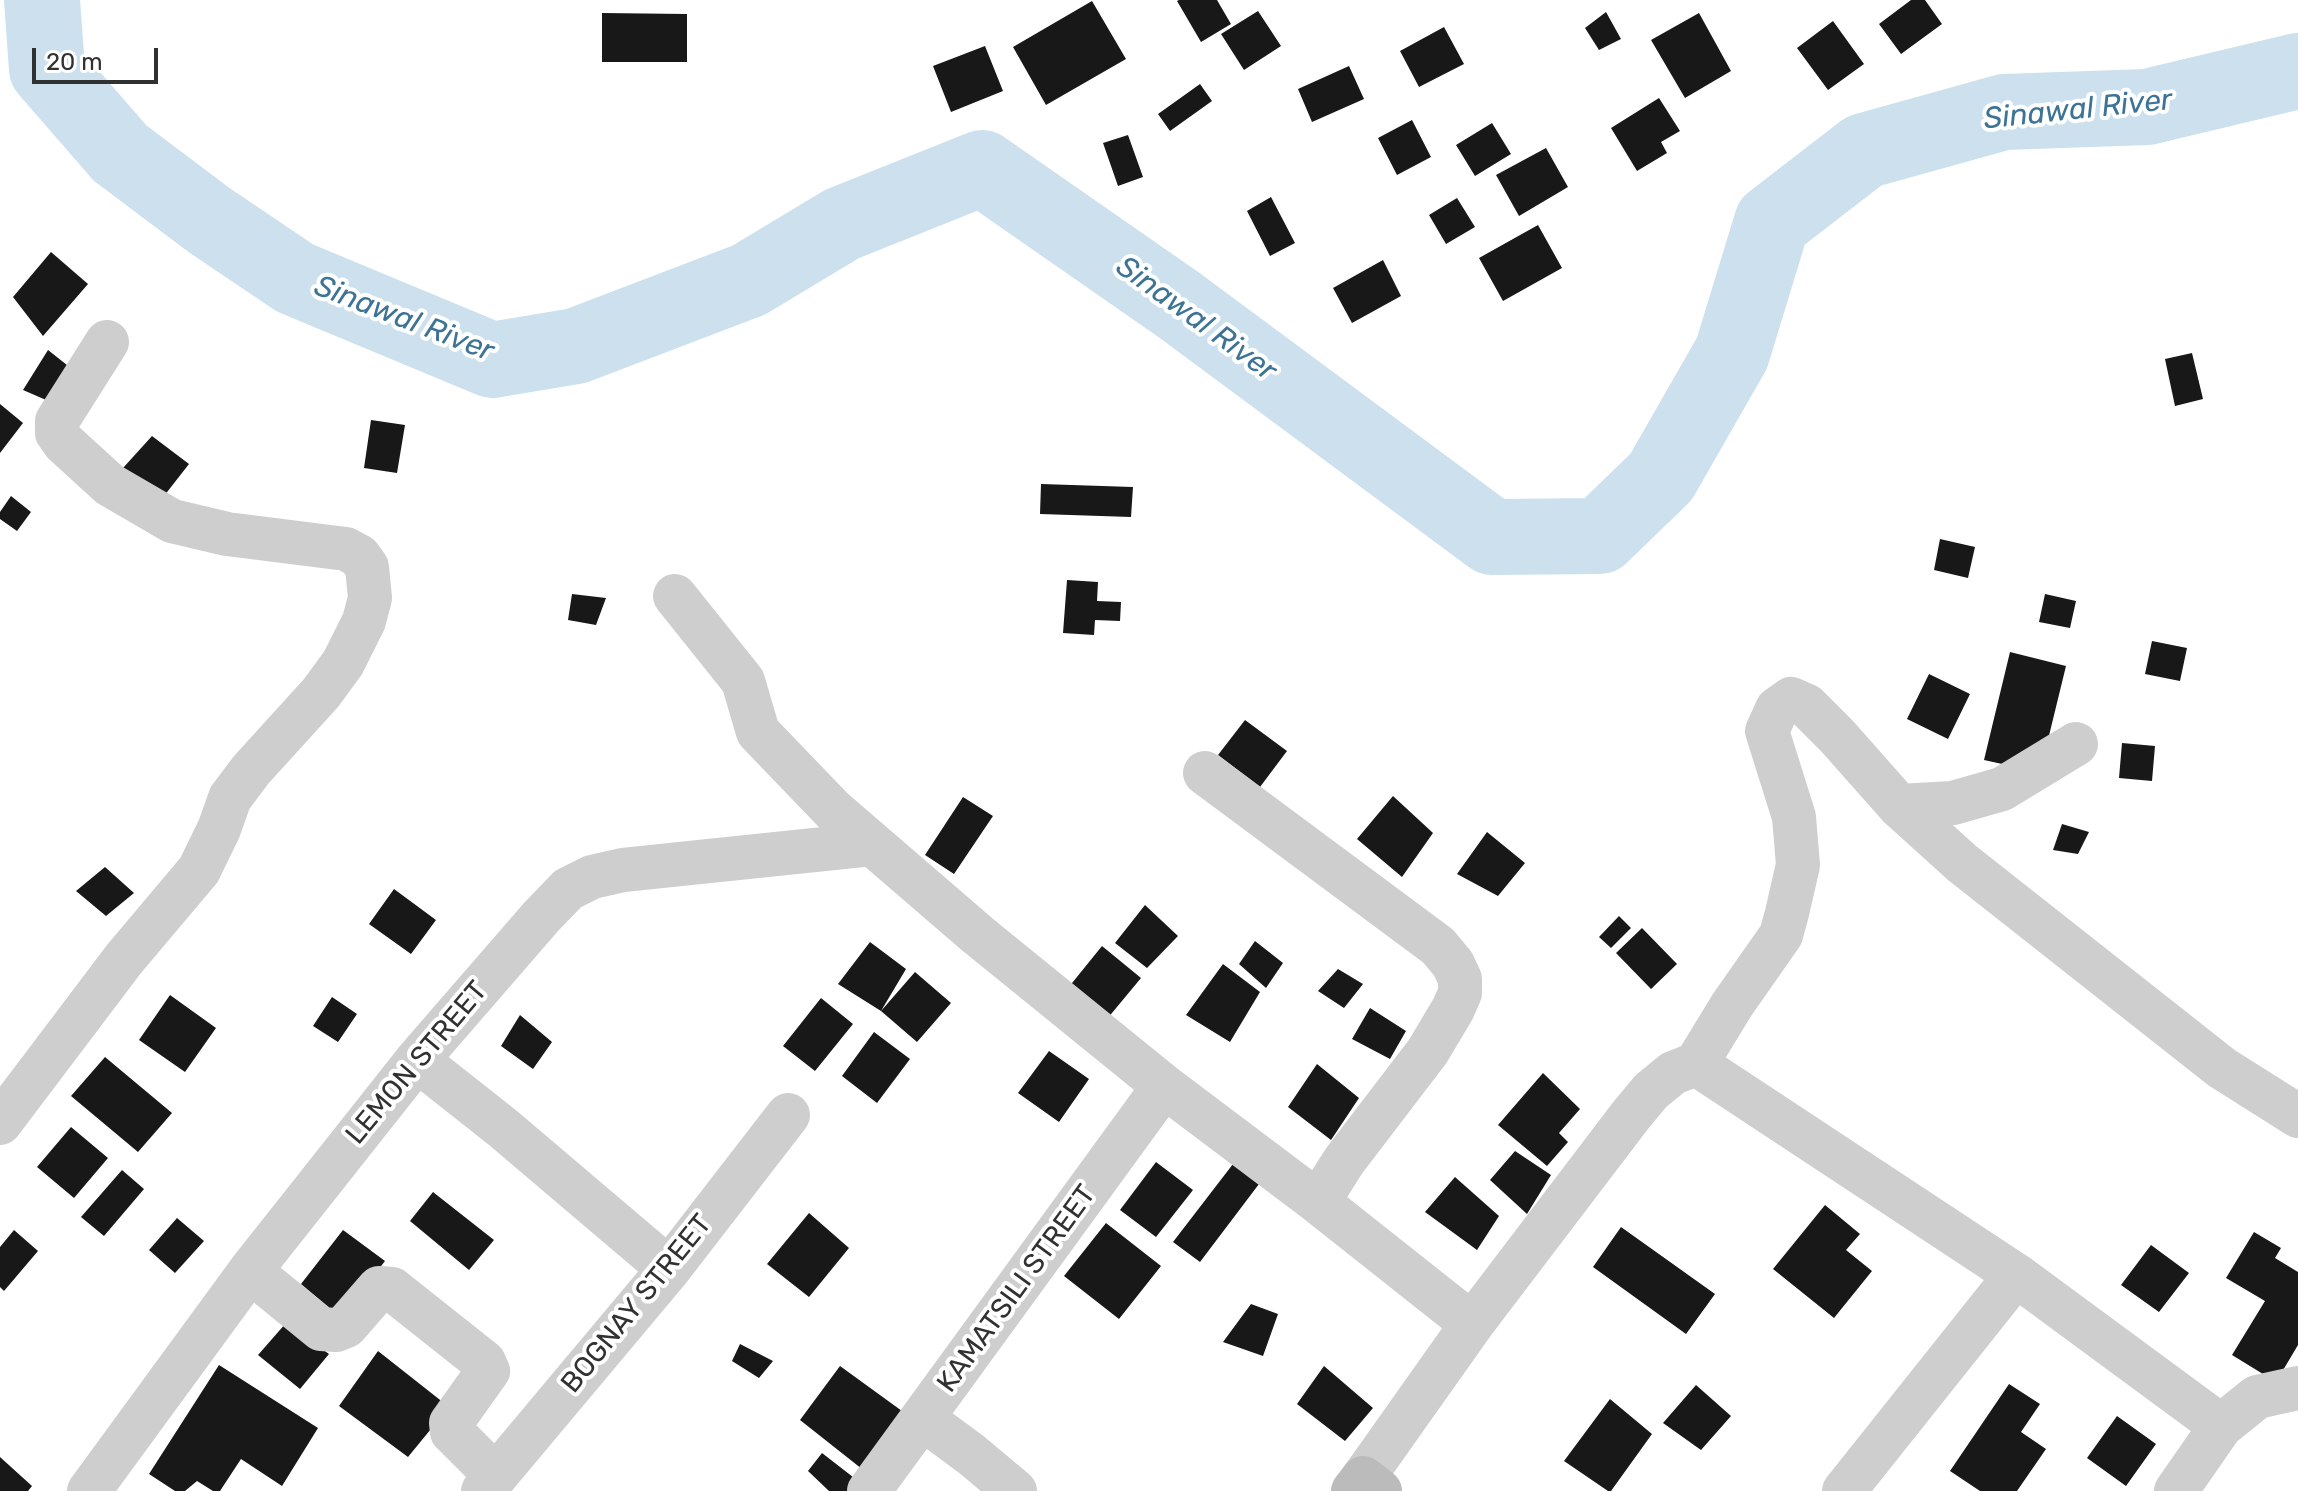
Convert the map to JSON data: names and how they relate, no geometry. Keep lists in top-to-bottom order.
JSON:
{
  "streets": {
    "street": ["LEMON STREET", "KAMATSILI STREET", "BOGNAY STREET"]
  },
  "water": ["Sinawal River"],
  "scale_bar": "20 m"
}
